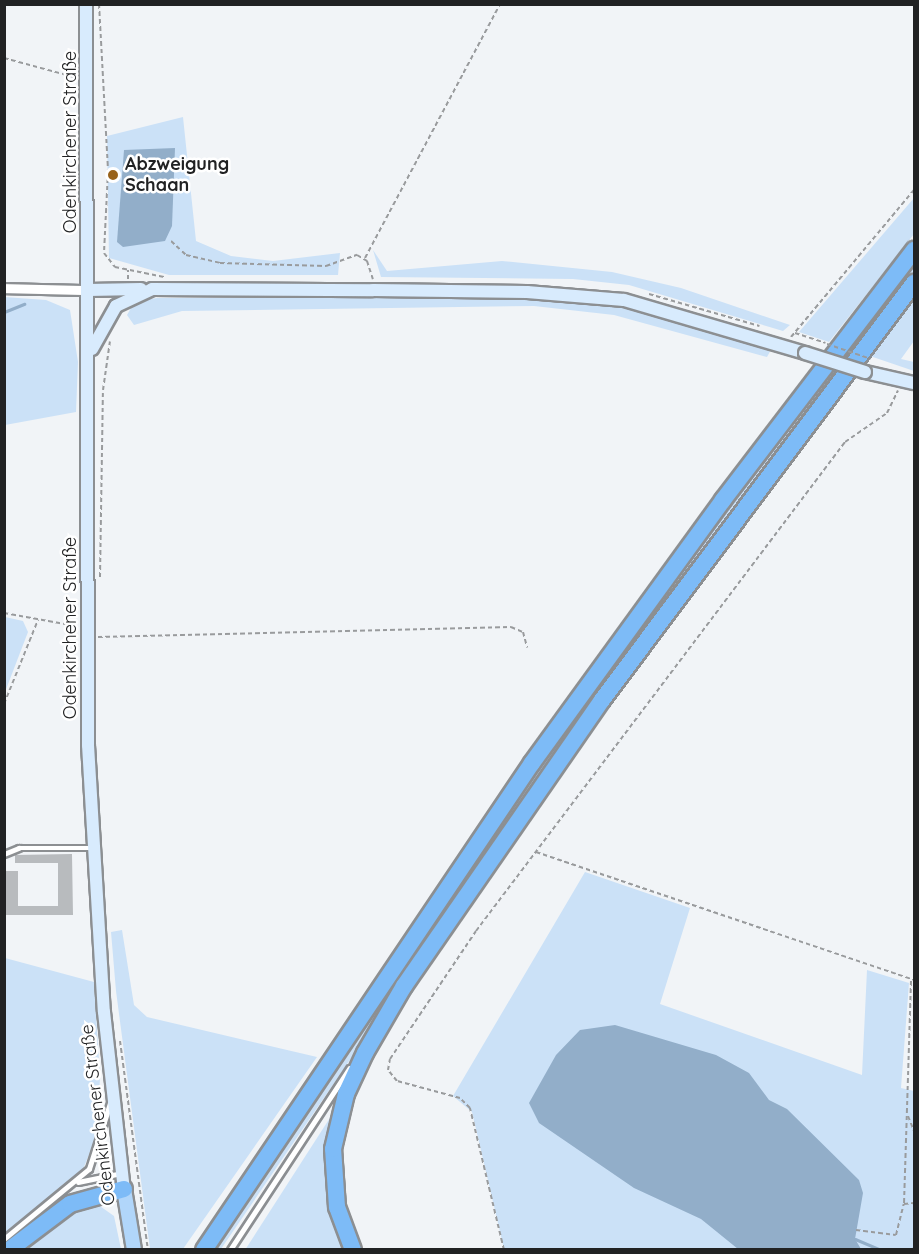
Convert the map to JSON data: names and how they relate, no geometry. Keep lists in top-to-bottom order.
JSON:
{
  "streets": {
    "main road": ["Odenkirchener Straße"]
  },
  "places": ["Abzweigung Schaan"]
}
